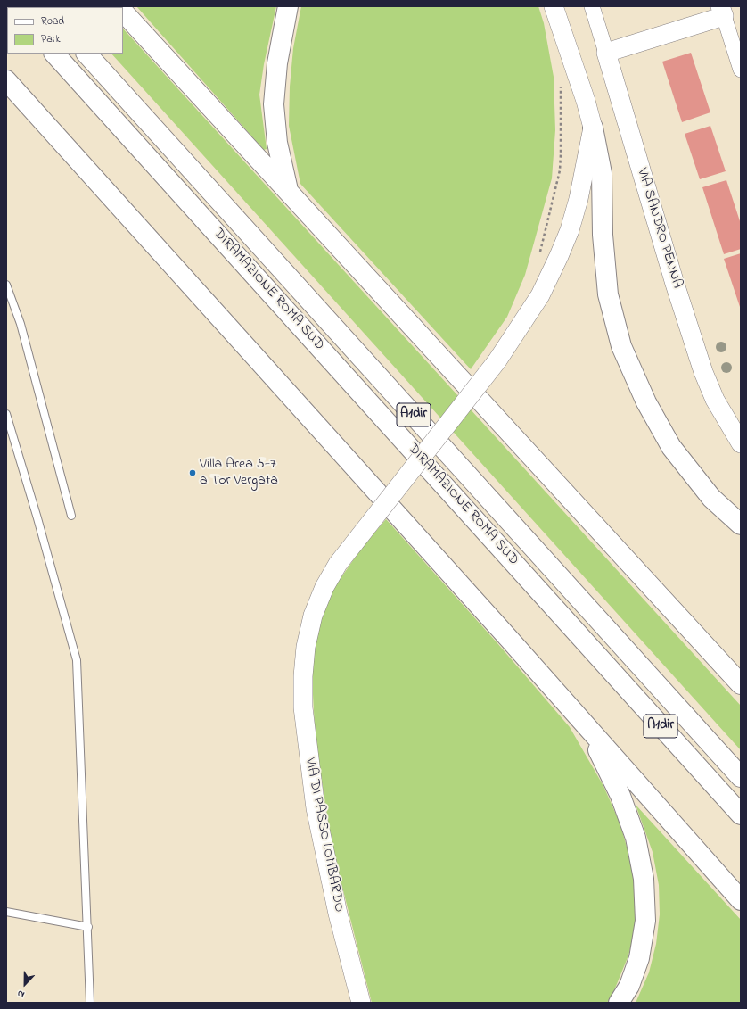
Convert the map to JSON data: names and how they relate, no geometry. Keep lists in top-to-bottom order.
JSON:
{
  "streets": {
    "highway": ["DIRAMAZIONE ROMA SUD", "A1dir"],
    "street": ["VIA SANDRO PENNA", "VIA DI PASSO LOMBARDO"]
  },
  "places": ["Villa Area 5-7 a Tor Vergata"],
  "legend": ["Road", "Park"],
  "north": "bottom"
}
